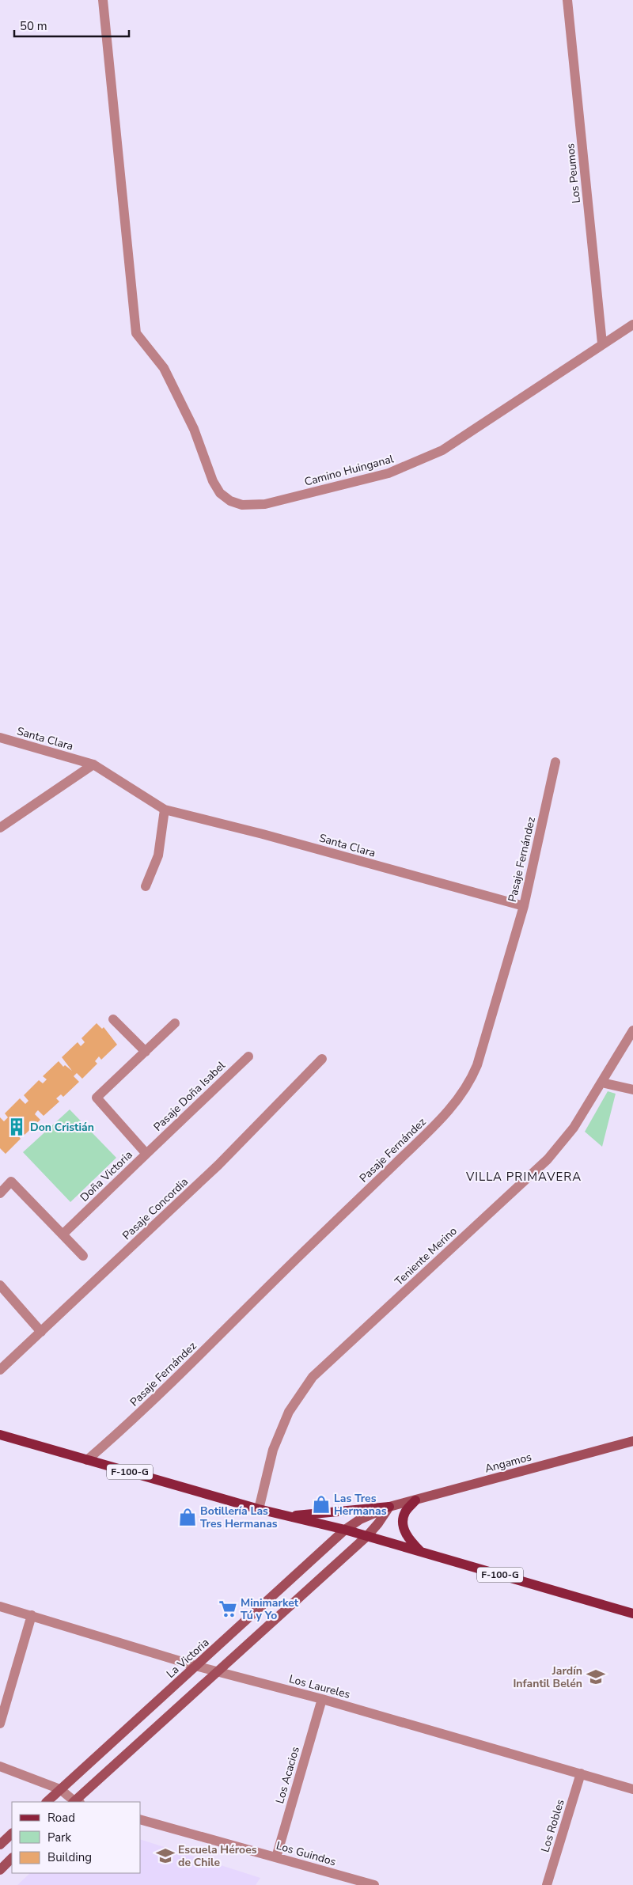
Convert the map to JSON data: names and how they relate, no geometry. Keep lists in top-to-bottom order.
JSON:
{
  "streets": {
    "main road": ["F-100-G"],
    "street": [
      "Los Peumos",
      "Camino Huinganal",
      "Santa Clara",
      "Pasaje Fernández",
      "Pasaje Doña Isabel",
      "Doña Victoria",
      "Pasaje Concordia",
      "Teniente Merino",
      "Angamos",
      "La Victoria",
      "Los Laureles",
      "Los Acacios",
      "Los Robles",
      "Los Guindos"
    ]
  },
  "crossings": [
    ["Los Peumos", "Camino Huinganal"],
    ["Santa Clara", "Pasaje Fernández"],
    ["Pasaje Fernández", "F-100-G"],
    ["Pasaje Doña Isabel", "Doña Victoria"],
    ["Teniente Merino", "F-100-G"],
    ["Angamos", "F-100-G"],
    ["Angamos", "La Victoria"],
    ["F-100-G", "La Victoria"],
    ["La Victoria", "Los Laureles"],
    ["Los Laureles", "Los Acacios"],
    ["Los Laureles", "Los Robles"],
    ["Los Acacios", "Los Guindos"]
  ],
  "districts": ["VILLA PRIMAVERA"],
  "places": {
    "building": ["Don Cristián"],
    "shop": ["Las Tres Hermanas", "Botillería Las Tres Hermanas"],
    "supermarket": ["Minimarket Tú y Yo"],
    "school or university": ["Jardín Infantil Belén", "Escuela Héroes de Chile"]
  },
  "legend": ["Road", "Park", "Building"],
  "scale_bar": "50 m"
}
